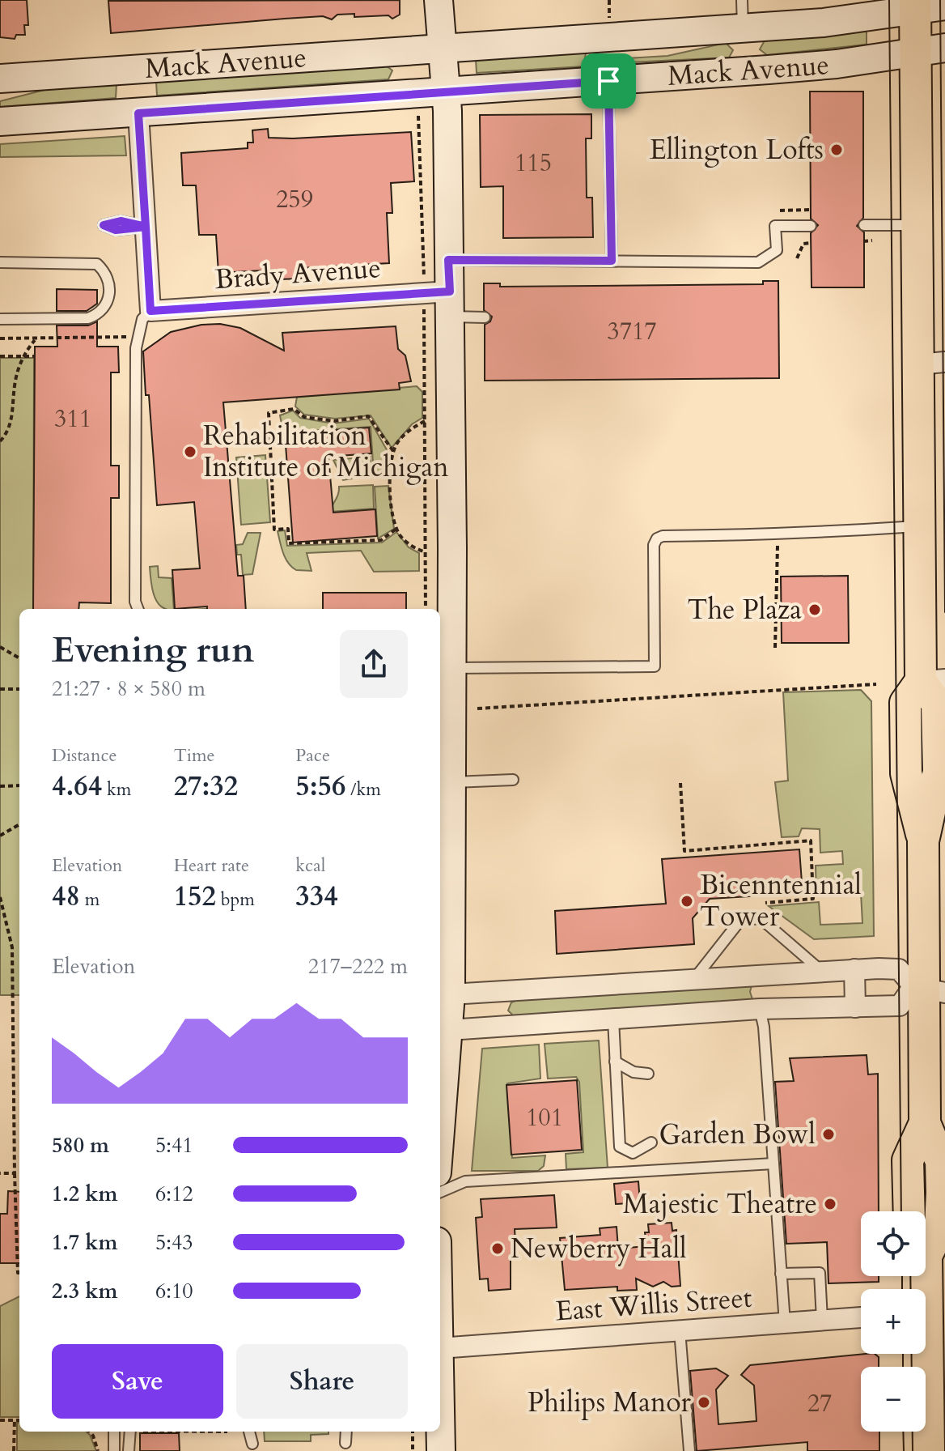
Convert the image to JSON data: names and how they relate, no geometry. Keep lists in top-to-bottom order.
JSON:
{
  "streets": {
    "main road": ["Mack Avenue"],
    "street": ["Brady Avenue", "East Willis Street"]
  },
  "places": [
    "Ellington Lofts",
    "Rehabilitation Institute of Michigan",
    "The Plaza",
    "Bicenntennial Tower",
    "Garden Bowl",
    "Majestic Theatre",
    "Newberry Hall",
    "Philips Manor"
  ],
  "house_numbers": [
    "115",
    "259",
    "3717",
    "311",
    "101",
    "27"
  ],
  "page": {
    "heading": ["Evening run", "21:27 · 8 × 580 m"],
    "stats": [
      ["Distance", "4.64 km"],
      ["Time", "27:32"],
      ["Pace", "5:56 /km"],
      ["Elevation", "48 m"],
      ["Heart rate", "152 bpm"],
      ["kcal", "334"]
    ],
    "chart": ["Elevation", "217–222 m"],
    "list": [
      {
        "name": "580 m",
        "note": "5:41"
      },
      {
        "name": "1.2 km",
        "note": "6:12"
      },
      {
        "name": "1.7 km",
        "note": "5:43"
      },
      {
        "name": "2.3 km",
        "note": "6:10"
      }
    ],
    "map_buttons": ["+", "−"],
    "buttons": ["Save", "Share"]
  }
}
